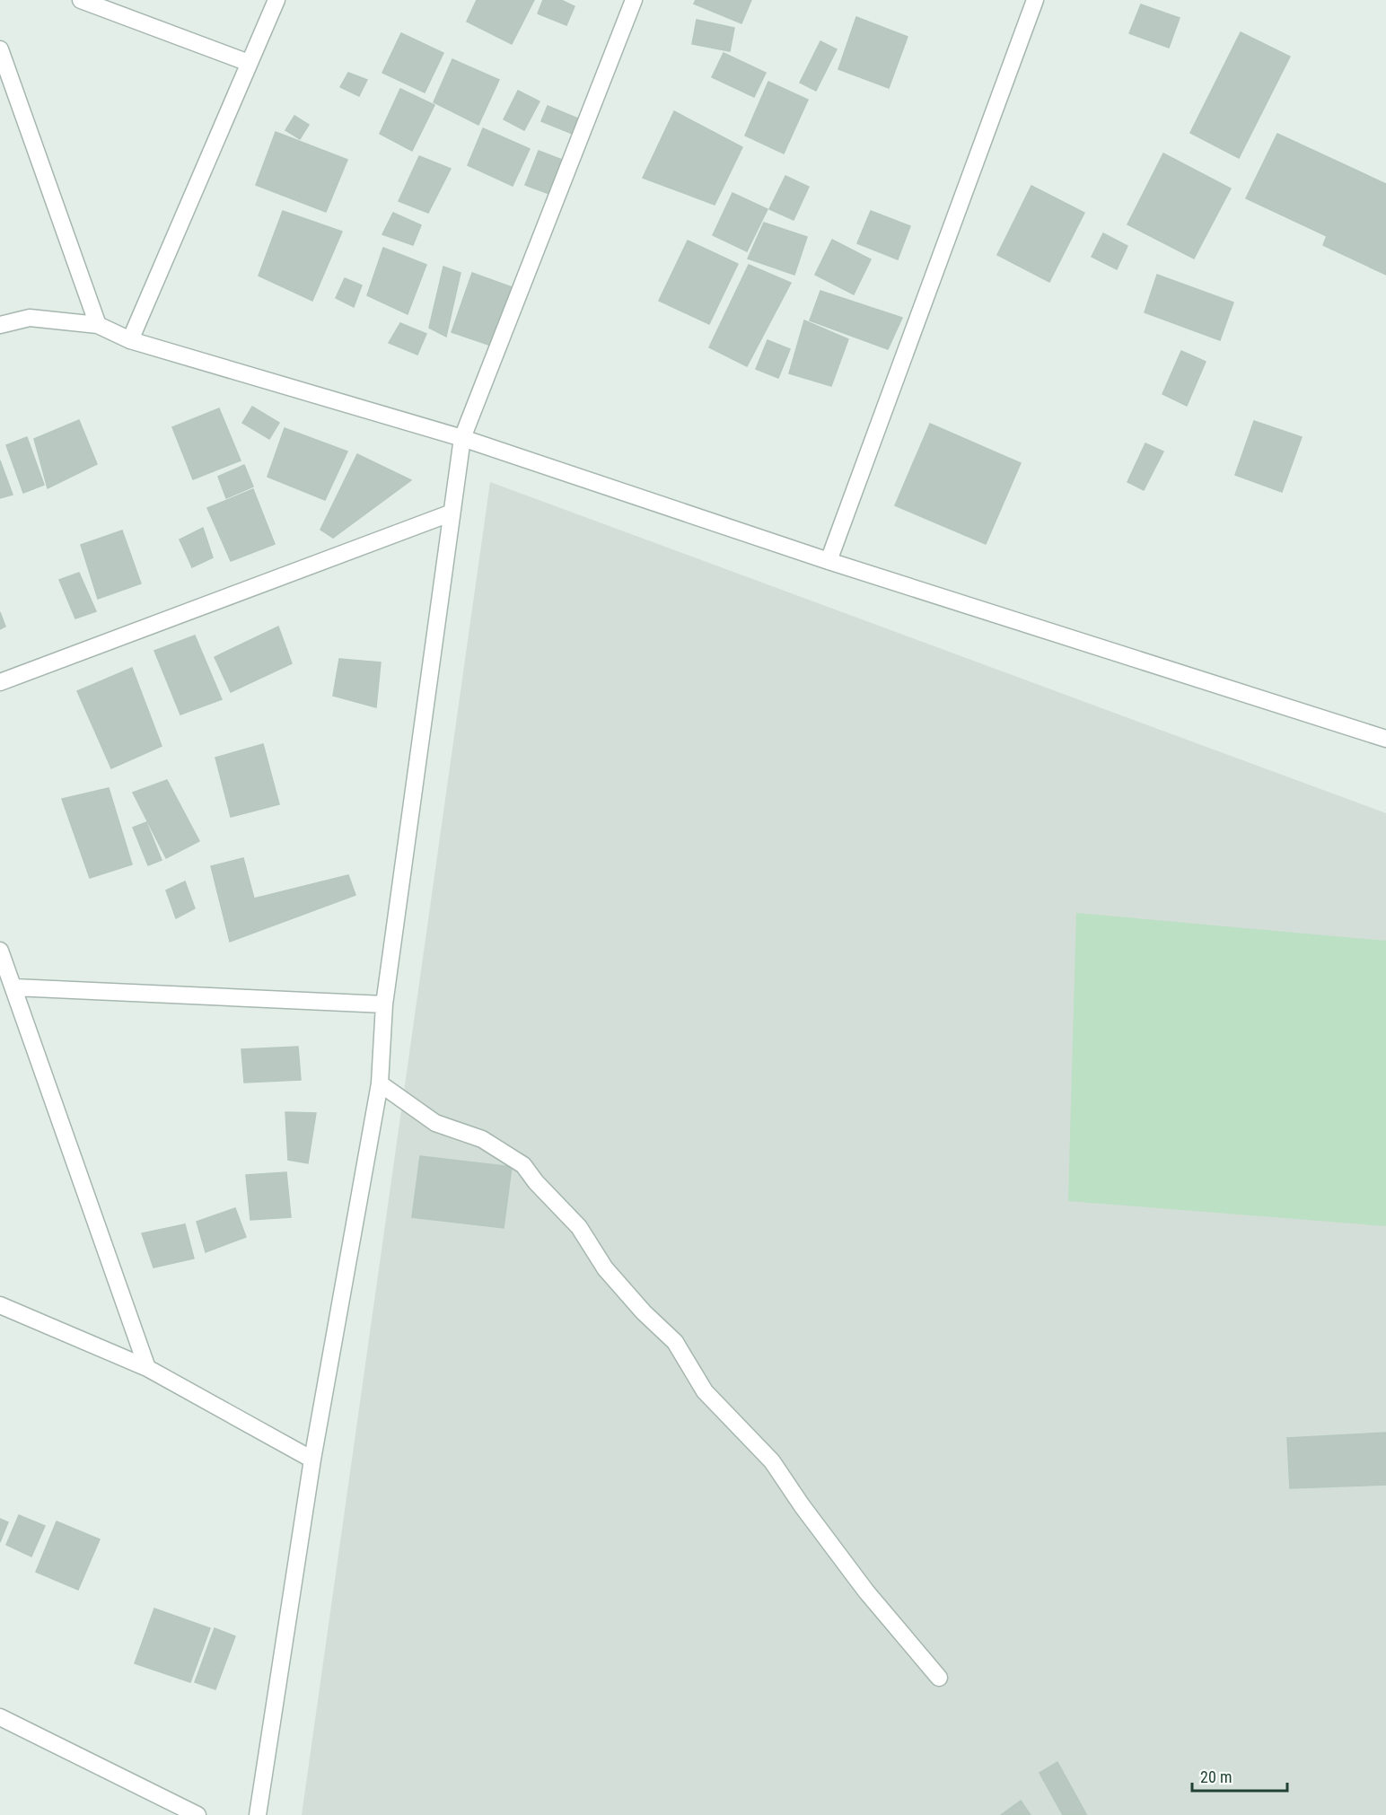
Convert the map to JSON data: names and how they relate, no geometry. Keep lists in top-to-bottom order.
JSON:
{
  "scale_bar": "20 m"
}
